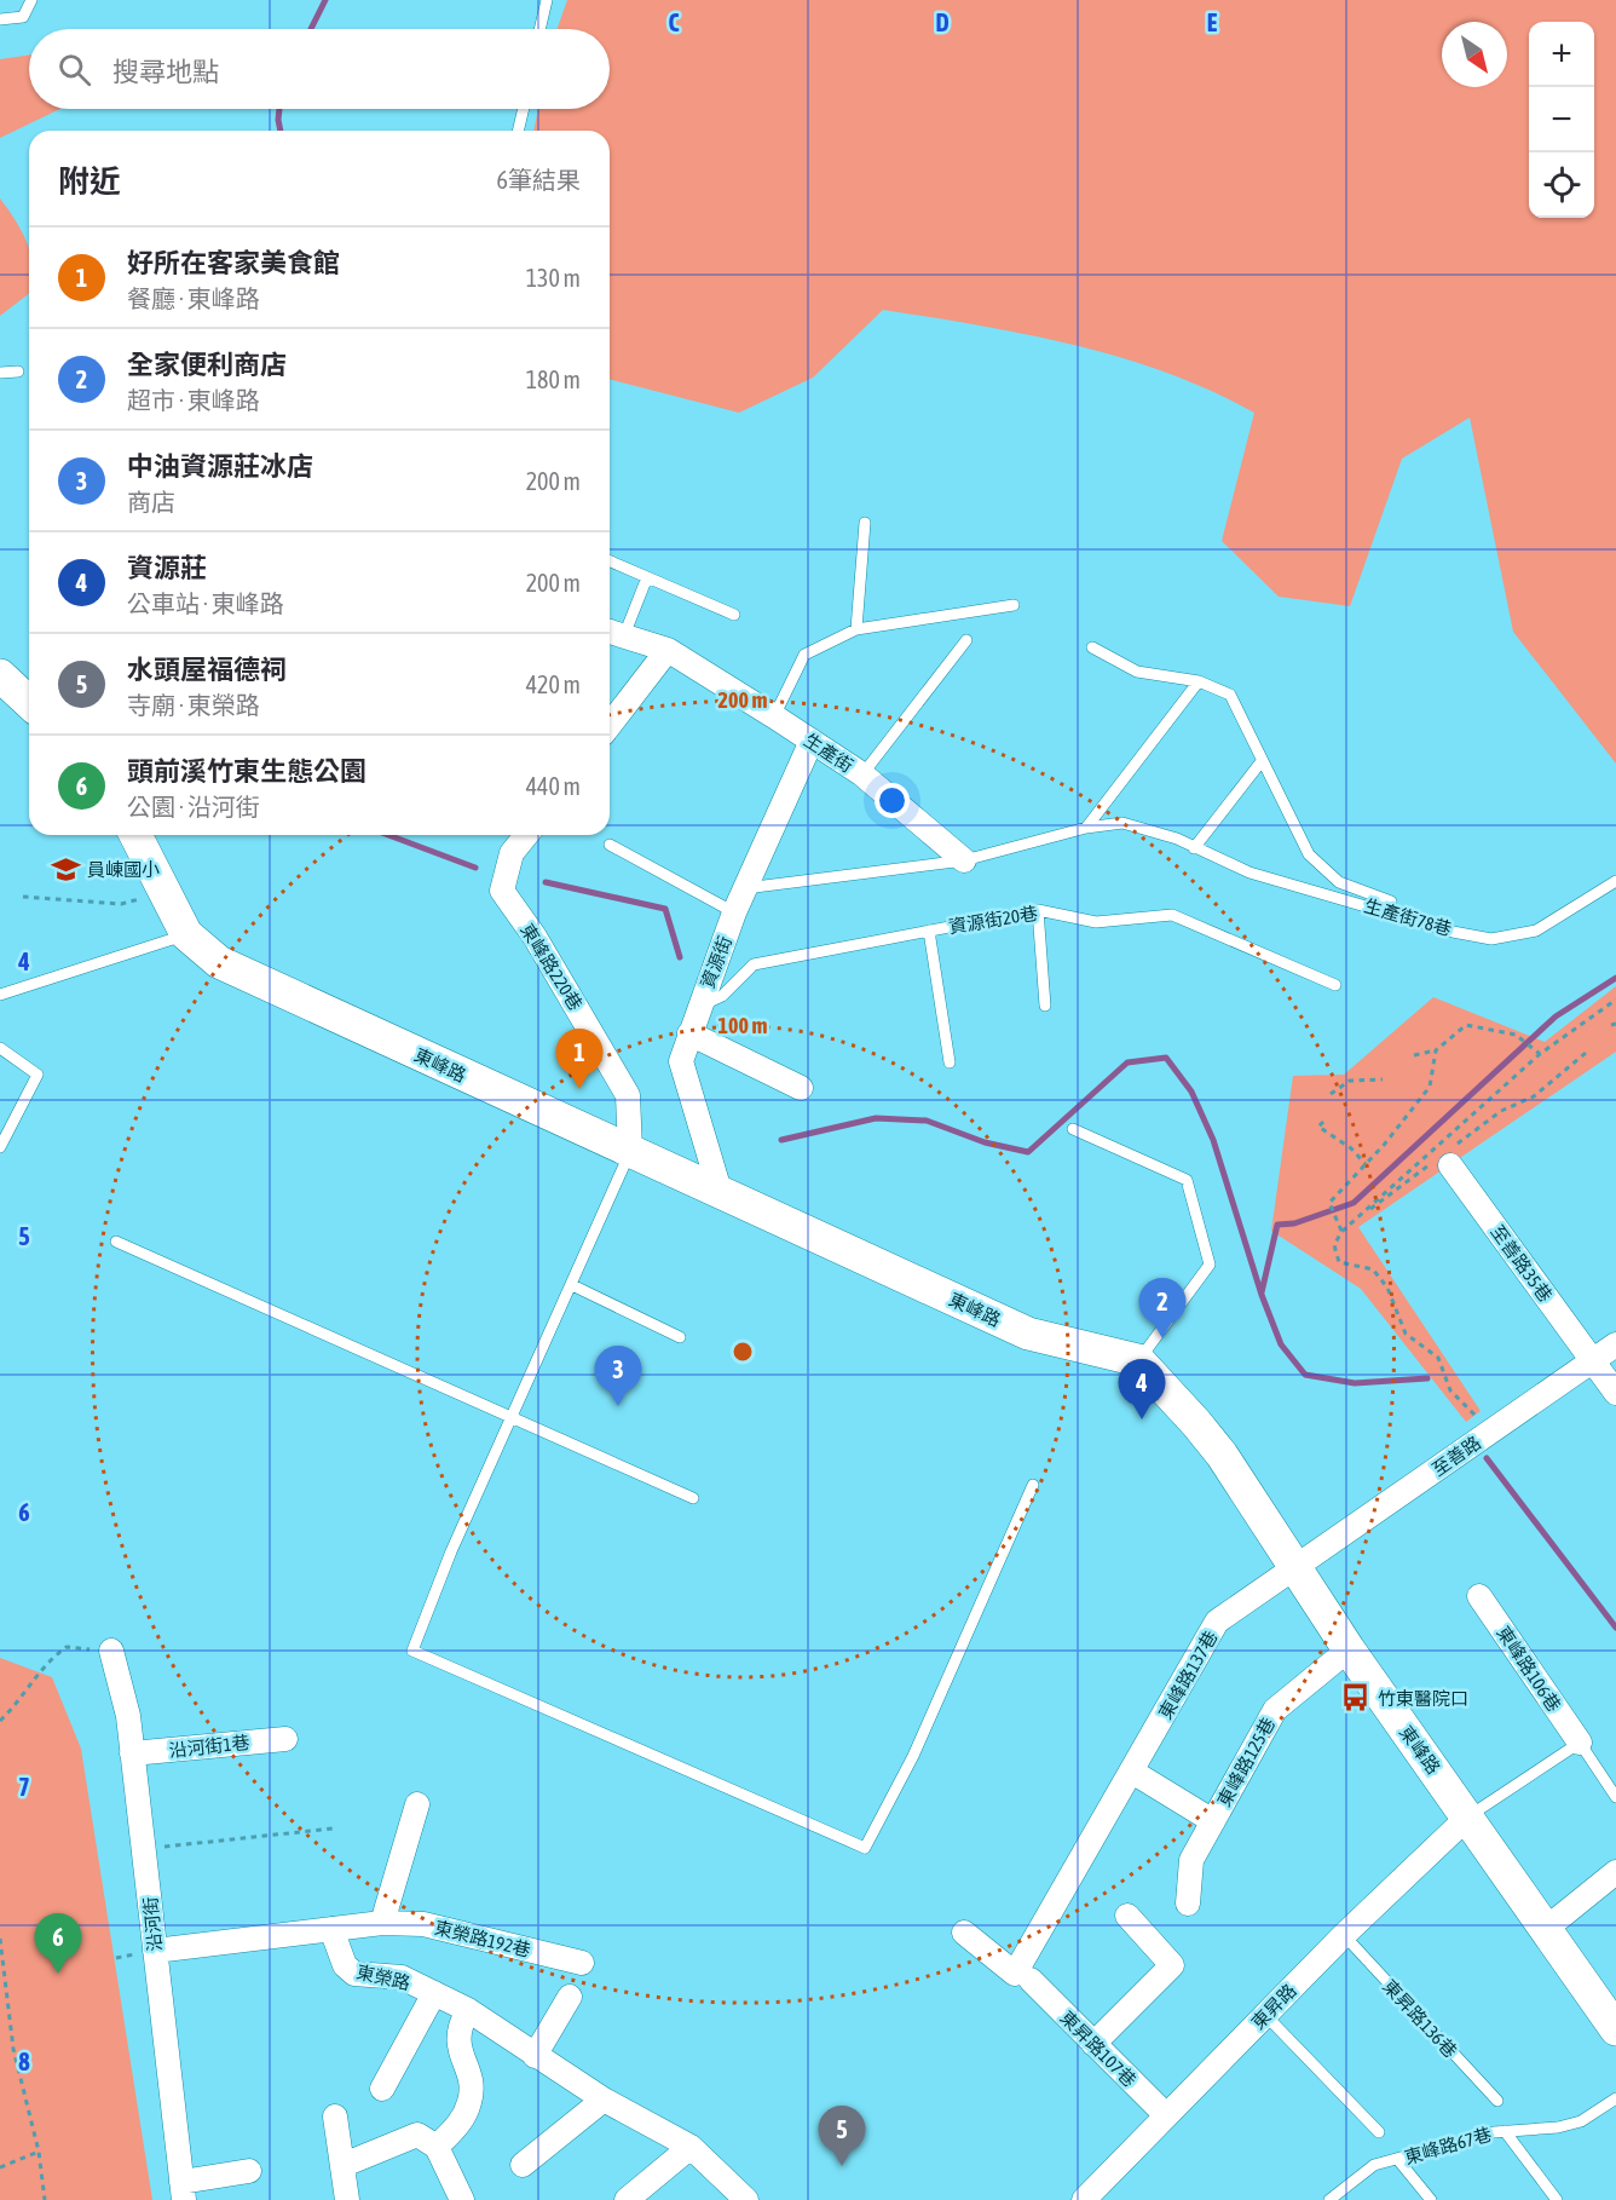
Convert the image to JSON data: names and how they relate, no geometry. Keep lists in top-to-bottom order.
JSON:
{
  "streets": {
    "main road": ["東峰路"],
    "street": [
      "生產街",
      "資源街",
      "東峰路220巷",
      "至善路35巷",
      "至善路",
      "東峰路106巷",
      "東峰路137巷",
      "沿河街1巷",
      "東峰路125巷",
      "沿河街",
      "東榮路192巷",
      "東榮路",
      "東昇路",
      "東昇路107巷"
    ],
    "lane": [
      "生產街78巷",
      "資源街20巷",
      "東昇路136巷",
      "東峰路67巷"
    ]
  },
  "crossings": [
    ["生產街", "生產街78巷"],
    ["生產街", "資源街"],
    ["生產街78巷", "資源街"],
    ["資源街20巷", "資源街"],
    ["資源街", "東峰路"],
    ["東峰路220巷", "東峰路"],
    ["東峰路", "至善路"],
    ["東峰路", "東峰路137巷"],
    ["東峰路", "東峰路125巷"],
    ["東峰路", "東昇路"],
    ["至善路35巷", "至善路"],
    ["至善路", "東峰路137巷"],
    ["東峰路137巷", "東昇路107巷"],
    ["沿河街1巷", "沿河街"],
    ["東榮路192巷", "東榮路"],
    ["東昇路", "東昇路136巷"],
    ["東昇路", "東昇路107巷"]
  ],
  "places": {
    "school or university": ["員崠國小"],
    "bus stop": ["竹東醫院口"]
  },
  "north": "bottom right",
  "page": {
    "map_buttons": ["+", "−"],
    "search": "搜尋地點",
    "heading": ["附近", "6筆結果"],
    "list": [
      {
        "mark": "1",
        "name": "好所在客家美食館",
        "note": "餐廳 · 東峰路",
        "value": "130 m"
      },
      {
        "mark": "2",
        "name": "全家便利商店",
        "note": "超市 · 東峰路",
        "value": "180 m"
      },
      {
        "mark": "3",
        "name": "中油資源莊冰店",
        "note": "商店",
        "value": "200 m"
      },
      {
        "mark": "4",
        "name": "資源莊",
        "note": "公車站 · 東峰路",
        "value": "200 m"
      },
      {
        "mark": "5",
        "name": "水頭屋福德祠",
        "note": "寺廟 · 東榮路",
        "value": "420 m"
      },
      {
        "mark": "6",
        "name": "頭前溪竹東生態公園",
        "note": "公園 · 沿河街",
        "value": "440 m"
      }
    ],
    "pins": [
      "1",
      "2",
      "3",
      "4",
      "6",
      "5"
    ]
  },
  "grid": {
    "columns": ["C", "D", "E"],
    "rows": [
      "4",
      "5",
      "6",
      "7",
      "8"
    ]
  },
  "rings": ["200 m", "100 m"]
}
